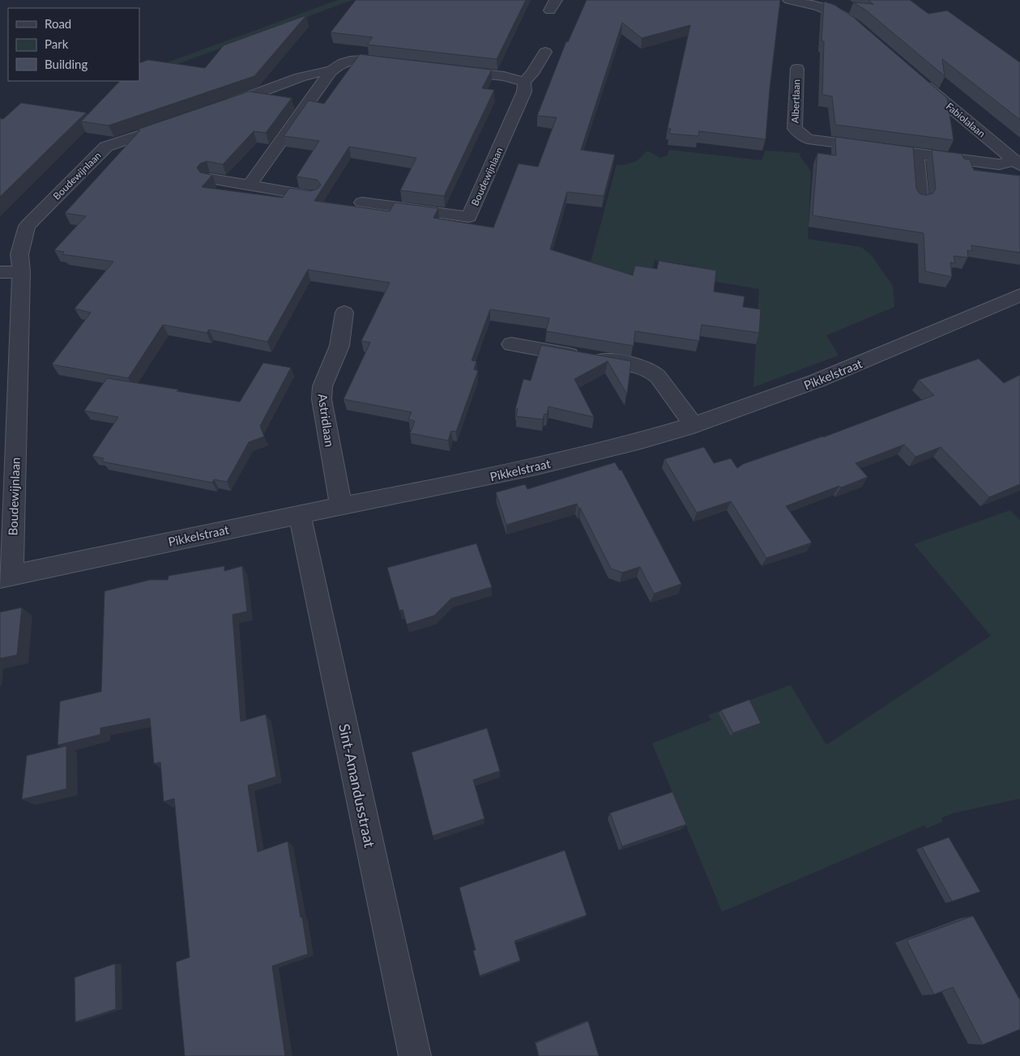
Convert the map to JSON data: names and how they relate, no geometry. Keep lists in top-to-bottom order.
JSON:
{
  "streets": {
    "street": [
      "Albertlaan",
      "Fabiolalaan",
      "Boudewijnlaan",
      "Pikkelstraat",
      "Astridlaan",
      "Sint-Amandusstraat"
    ]
  },
  "crossings": [
    ["Albertlaan", "Fabiolalaan"],
    ["Boudewijnlaan", "Pikkelstraat"],
    ["Pikkelstraat", "Astridlaan"],
    ["Pikkelstraat", "Sint-Amandusstraat"]
  ],
  "legend": ["Road", "Park", "Building"]
}
